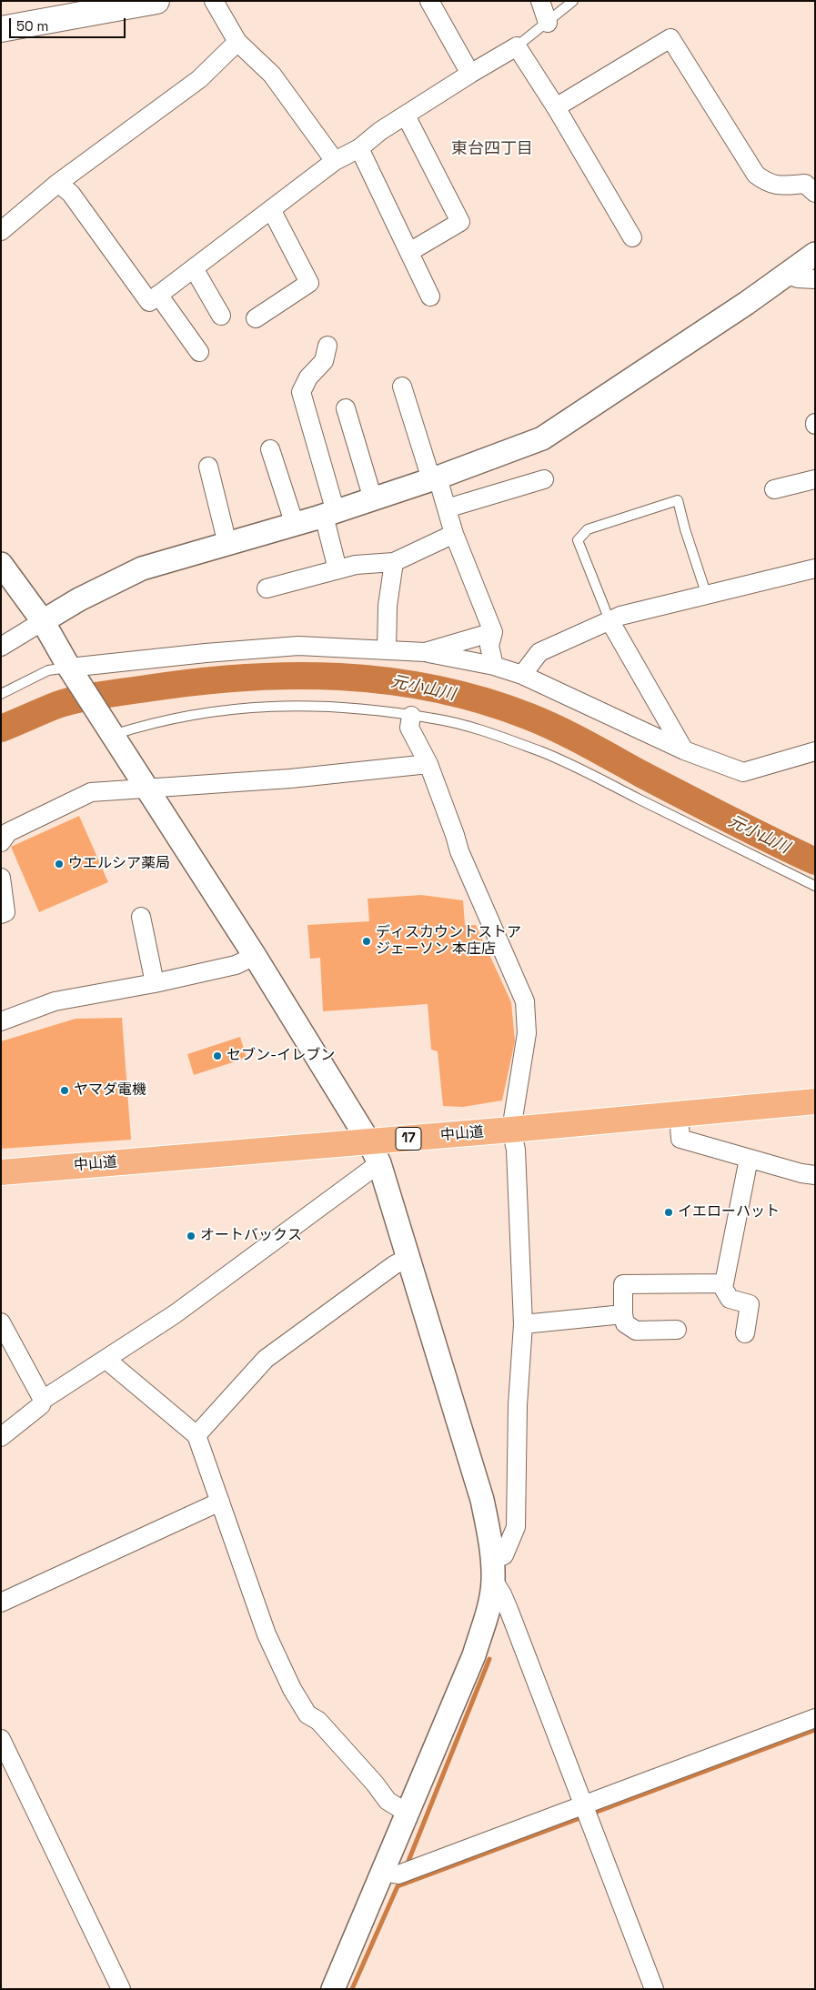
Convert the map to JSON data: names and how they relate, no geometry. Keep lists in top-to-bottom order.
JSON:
{
  "streets": {
    "highway": ["中山道", "17"]
  },
  "districts": ["東台四丁目"],
  "water": ["元小山川"],
  "places": [
    "ウエルシア薬局",
    "ディスカウントストア ジェーソン 本庄店",
    "セブン-イレブン",
    "ヤマダ電機",
    "イエローハット",
    "オートバックス"
  ],
  "scale_bar": "50 m"
}
